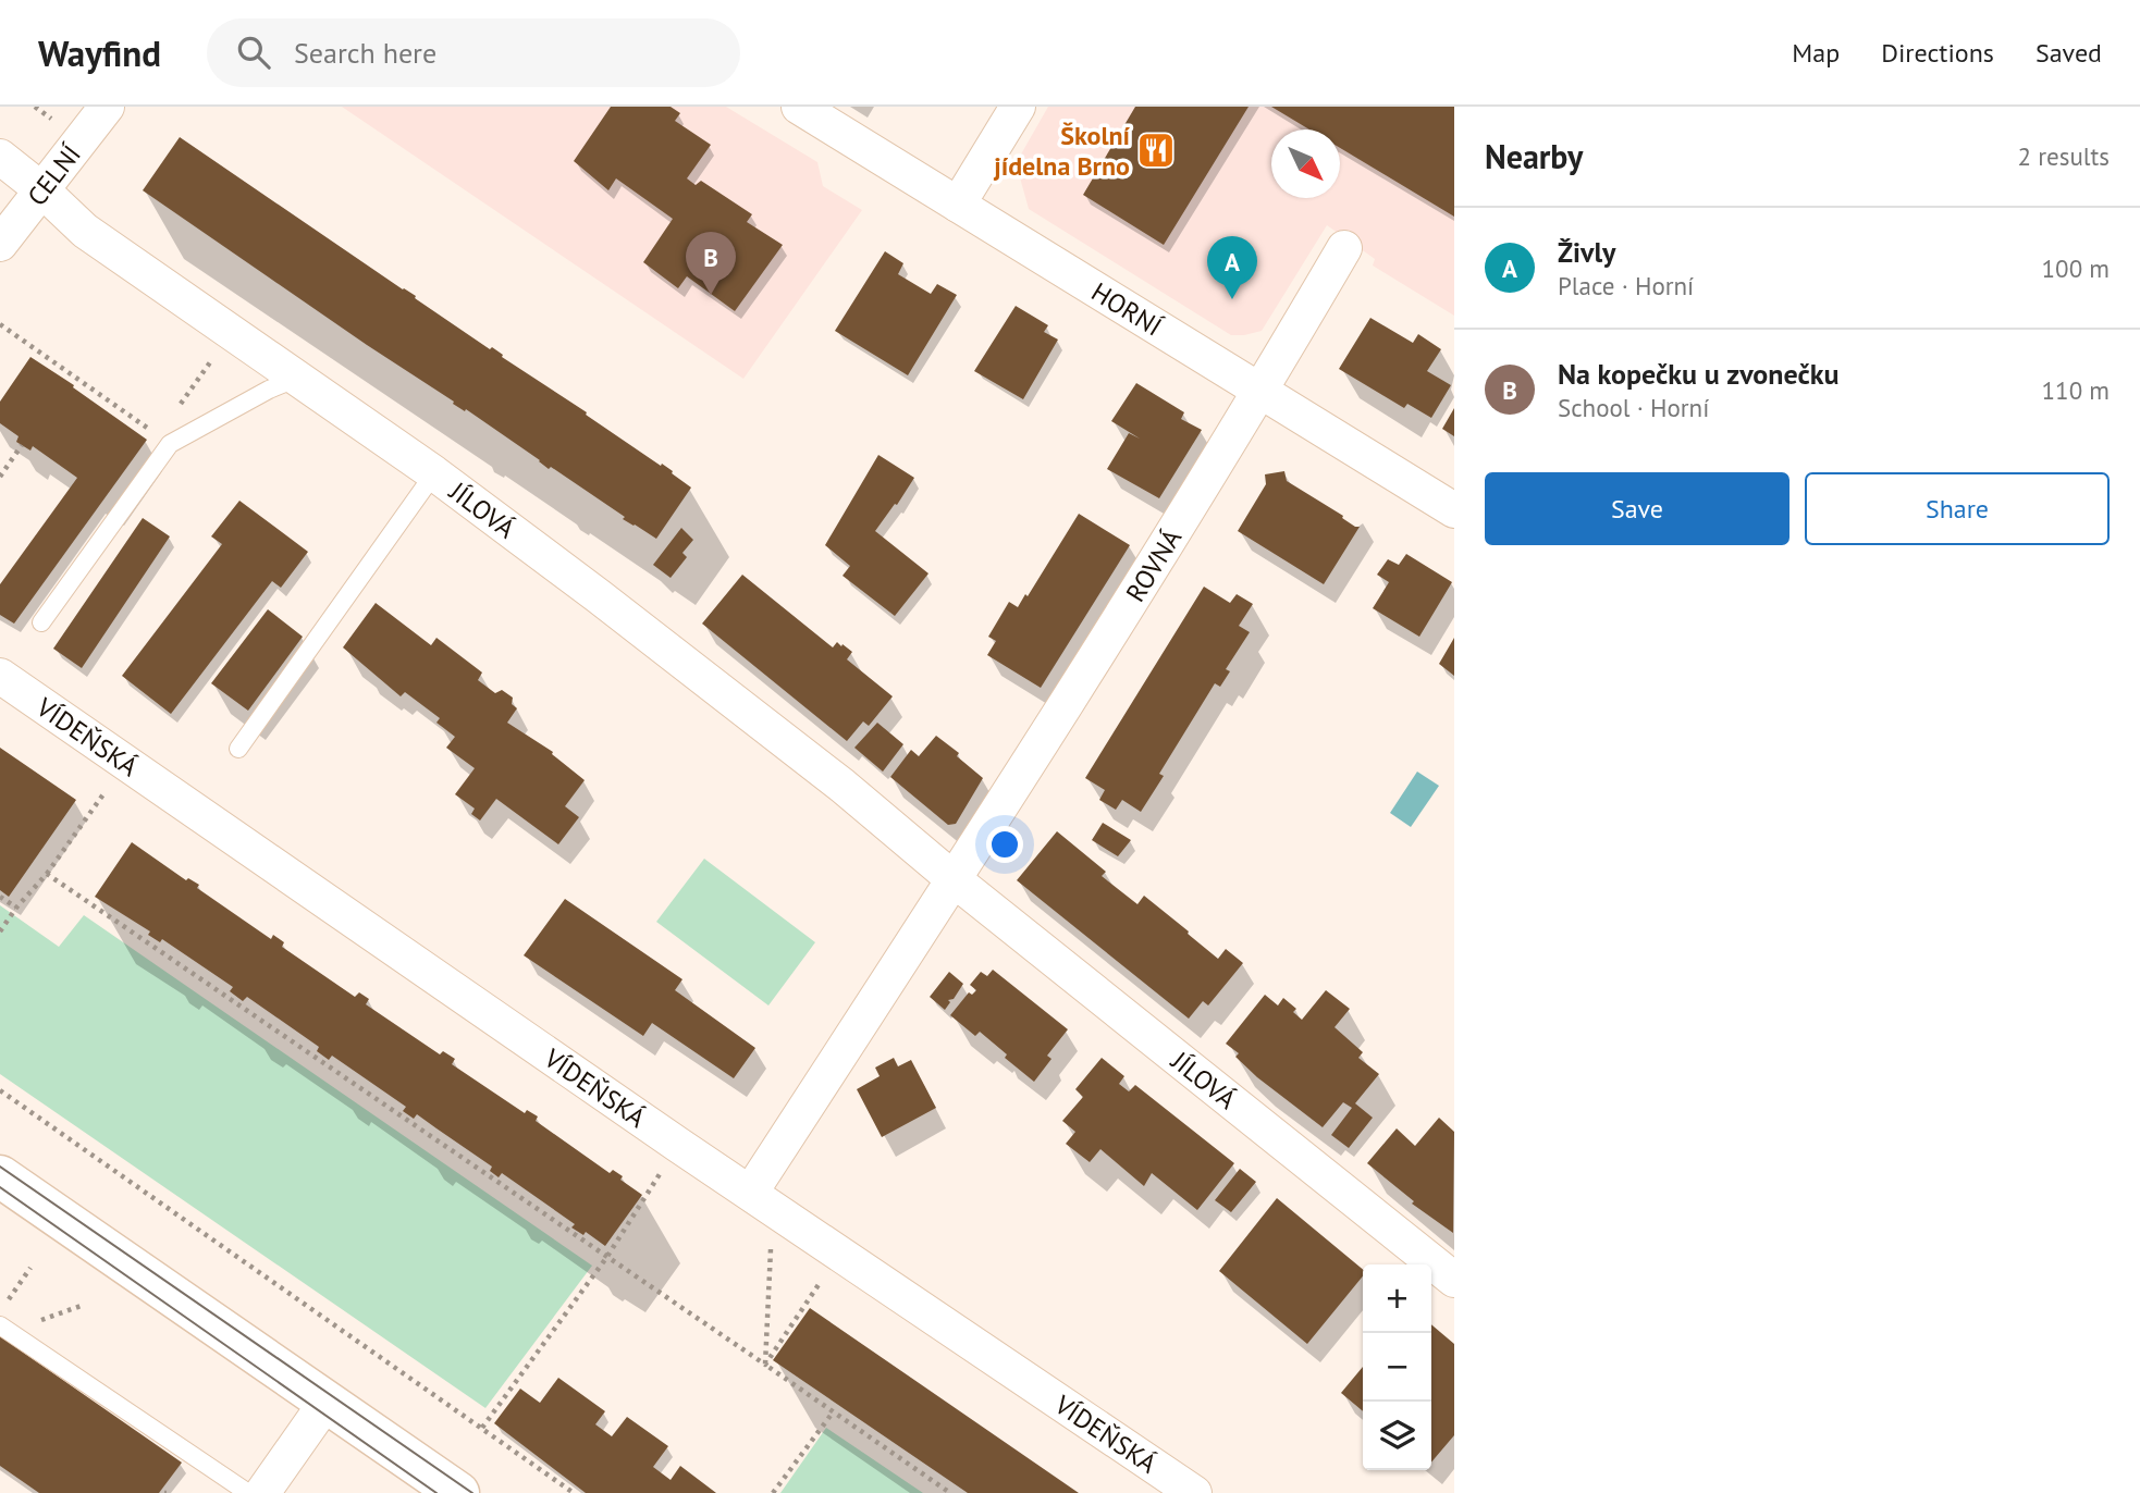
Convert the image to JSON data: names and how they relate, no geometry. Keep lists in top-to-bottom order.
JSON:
{
  "streets": {
    "street": [
      "CELNÍ",
      "HORNÍ",
      "JÍLOVÁ",
      "ROVNÁ",
      "VÍDEŇSKÁ"
    ]
  },
  "crossings": [
    ["CELNÍ", "JÍLOVÁ"],
    ["HORNÍ", "ROVNÁ"],
    ["JÍLOVÁ", "ROVNÁ"]
  ],
  "places": {
    "restaurant": ["Školní jídelna Brno"]
  },
  "north": "bottom right",
  "page": {
    "header": "Wayfind",
    "search": "Search here",
    "nav": ["Map", "Directions", "Saved"],
    "heading": ["Nearby", "2 results"],
    "list": [
      {
        "mark": "A",
        "name": "Živly",
        "note": "Place · Horní",
        "value": "100 m"
      },
      {
        "mark": "B",
        "name": "Na kopečku u zvonečku",
        "note": "School · Horní",
        "value": "110 m"
      }
    ],
    "pins": ["B", "A"],
    "buttons": ["Save", "Share"],
    "map_buttons": ["+", "−"]
  }
}
